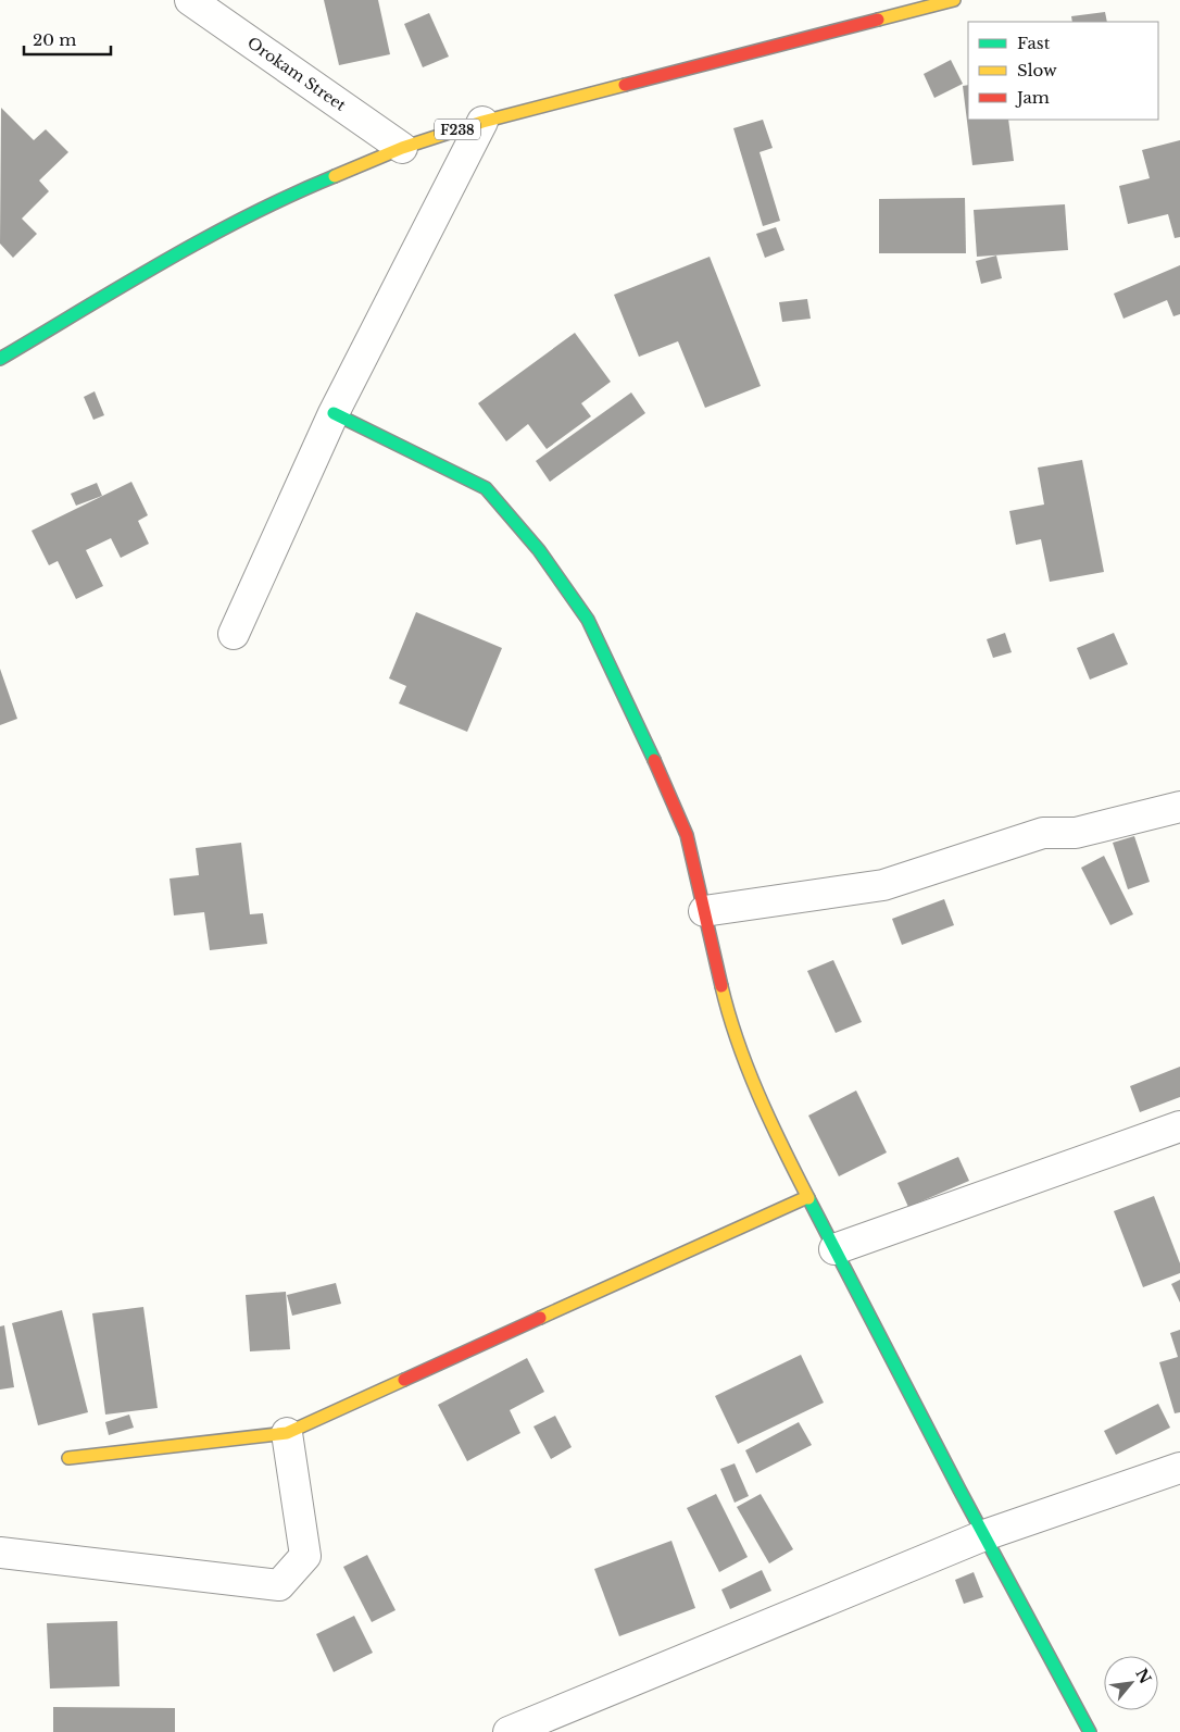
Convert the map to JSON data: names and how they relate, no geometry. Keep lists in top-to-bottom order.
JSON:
{
  "streets": {
    "street": ["Orokam Street", "F238"]
  },
  "crossings": [
    ["Orokam Street", "F238"]
  ],
  "legend": ["Fast", "Slow", "Jam"],
  "scale_bar": "20 m",
  "north": "top right"
}
